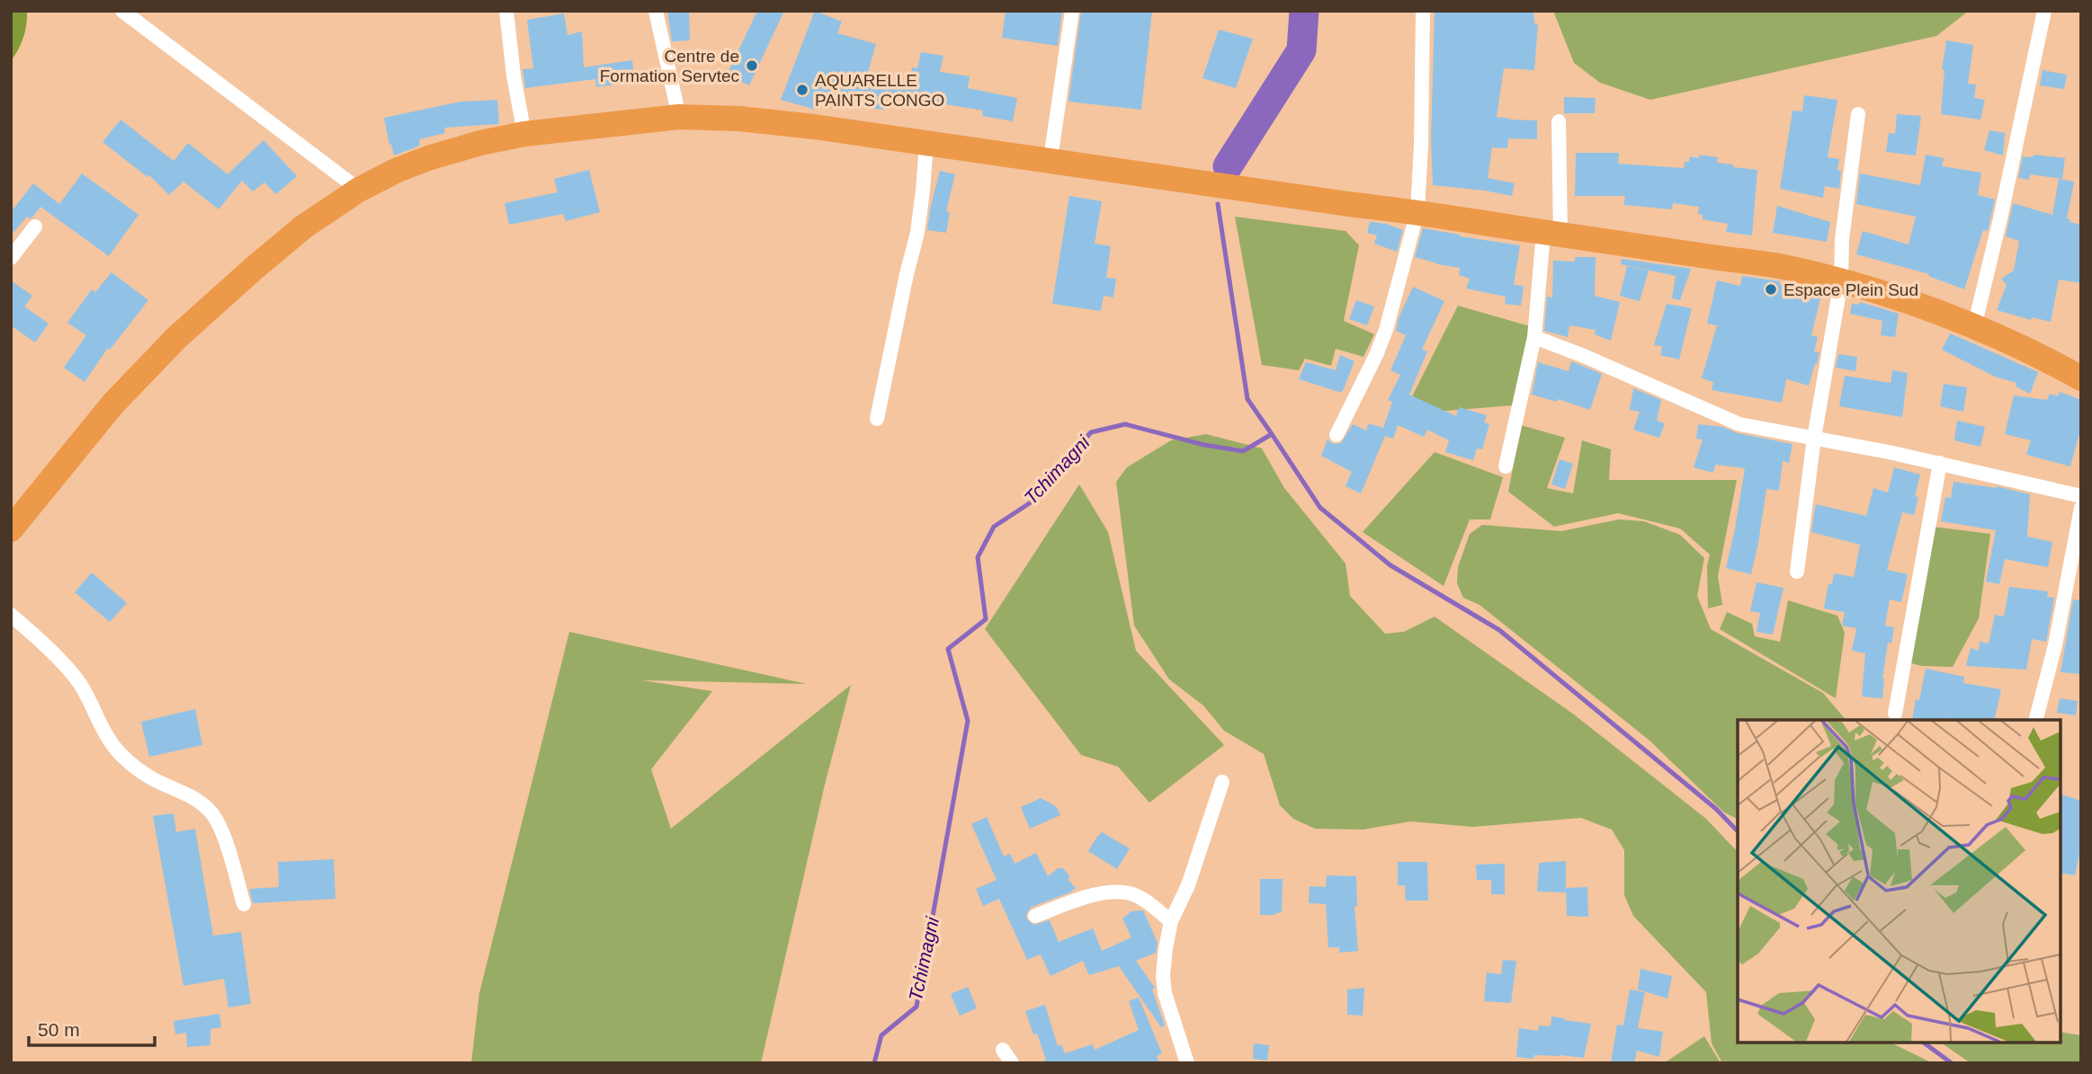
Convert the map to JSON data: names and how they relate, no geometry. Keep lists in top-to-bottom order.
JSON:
{
  "water": ["Tchimagni"],
  "places": ["Centre de Formation Servtec", "AQUARELLE PAINTS CONGO", "Espace Plein Sud"],
  "scale_bar": "50 m"
}
